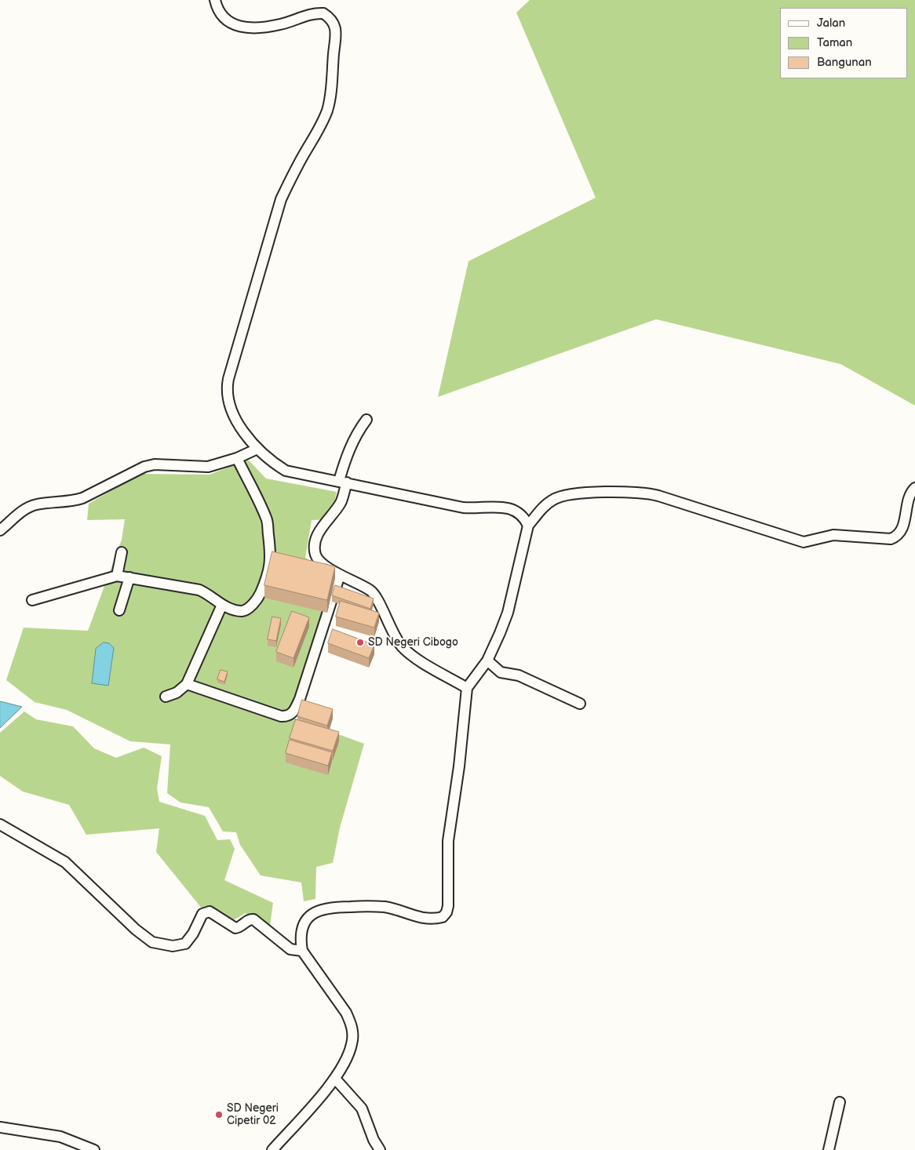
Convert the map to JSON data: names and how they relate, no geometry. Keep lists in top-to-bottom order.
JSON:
{
  "places": ["SD Negeri Cibogo", "SD Negeri Cipetir 02"],
  "legend": ["Jalan", "Taman", "Bangunan"]
}
